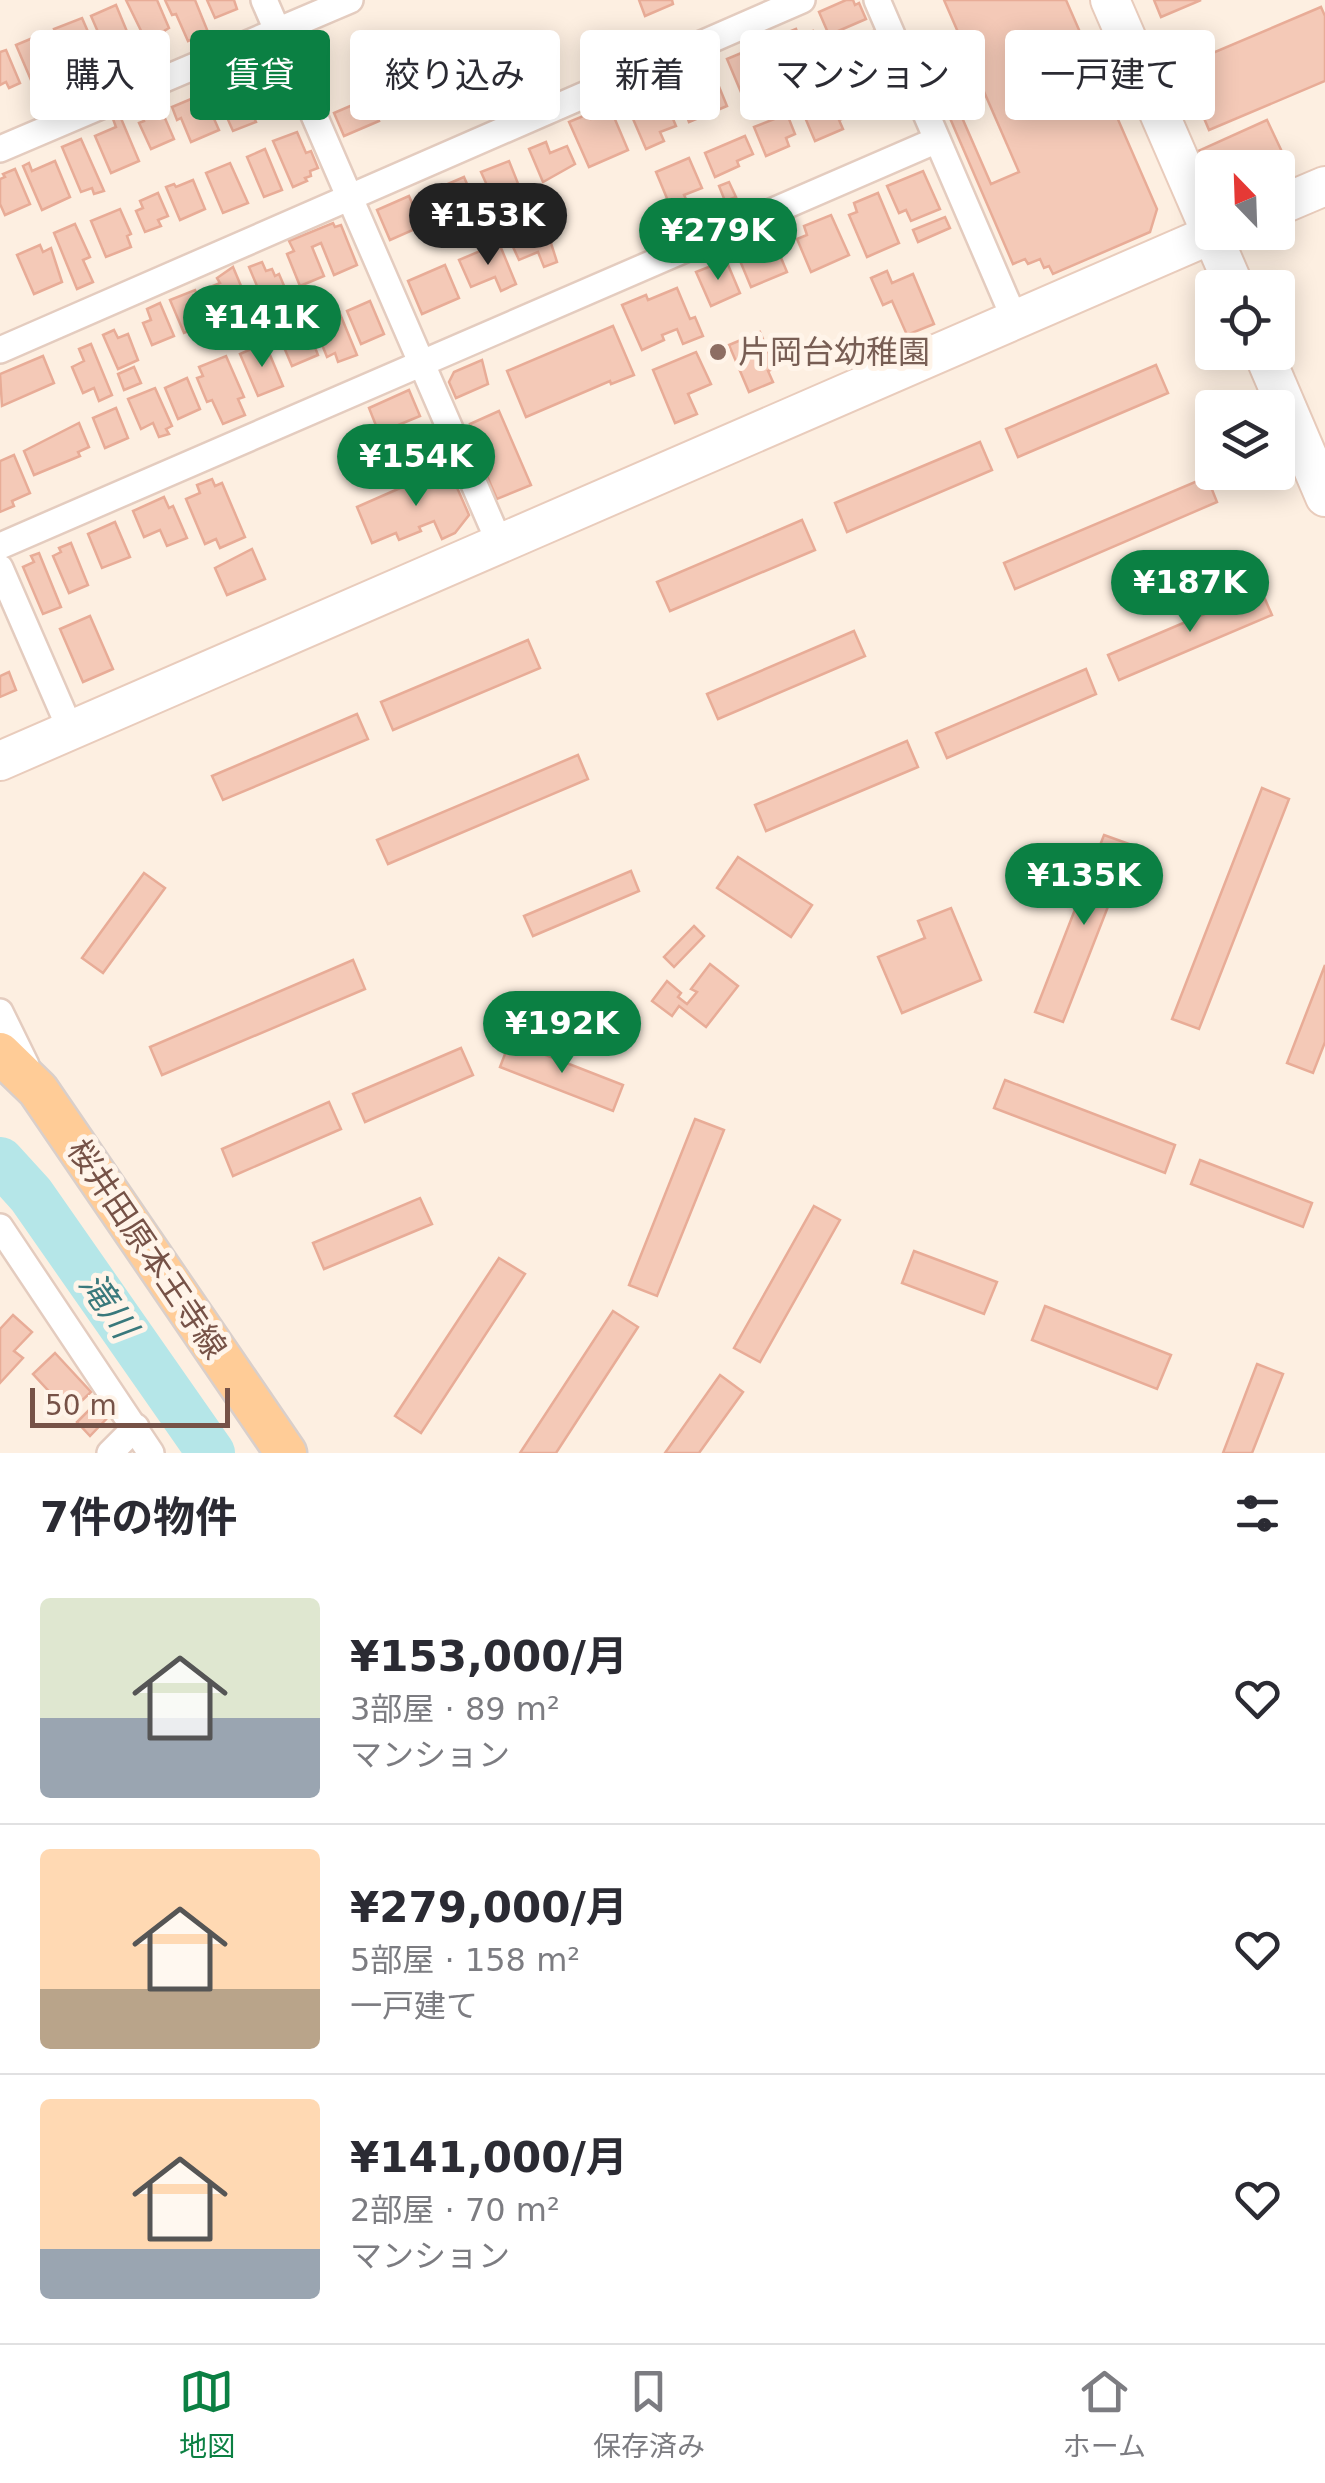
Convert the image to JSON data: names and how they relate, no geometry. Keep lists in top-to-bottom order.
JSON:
{
  "streets": {
    "main road": ["桜井田原本王寺線"]
  },
  "water": ["滝川"],
  "places": ["片岡台幼稚園"],
  "scale_bar": "50 m",
  "north": "top left",
  "page": {
    "chip": [
      "購入",
      "賃貸",
      "絞り込み",
      "新着",
      "マンション",
      "一戸建て"
    ],
    "price": [
      "¥153K",
      "¥279K",
      "¥141K",
      "¥154K",
      "¥187K",
      "¥135K",
      "¥192K"
    ],
    "scale": "50 m",
    "heading": "7件の物件",
    "list": [
      {
        "name": "¥153,000/月",
        "note": "3部屋 · 89 m² · マンション"
      },
      {
        "name": "¥279,000/月",
        "note": "5部屋 · 158 m² · 一戸建て"
      },
      {
        "name": "¥141,000/月",
        "note": "2部屋 · 70 m² · マンション"
      }
    ],
    "tabs": ["地図", "保存済み", "ホーム"]
  }
}
